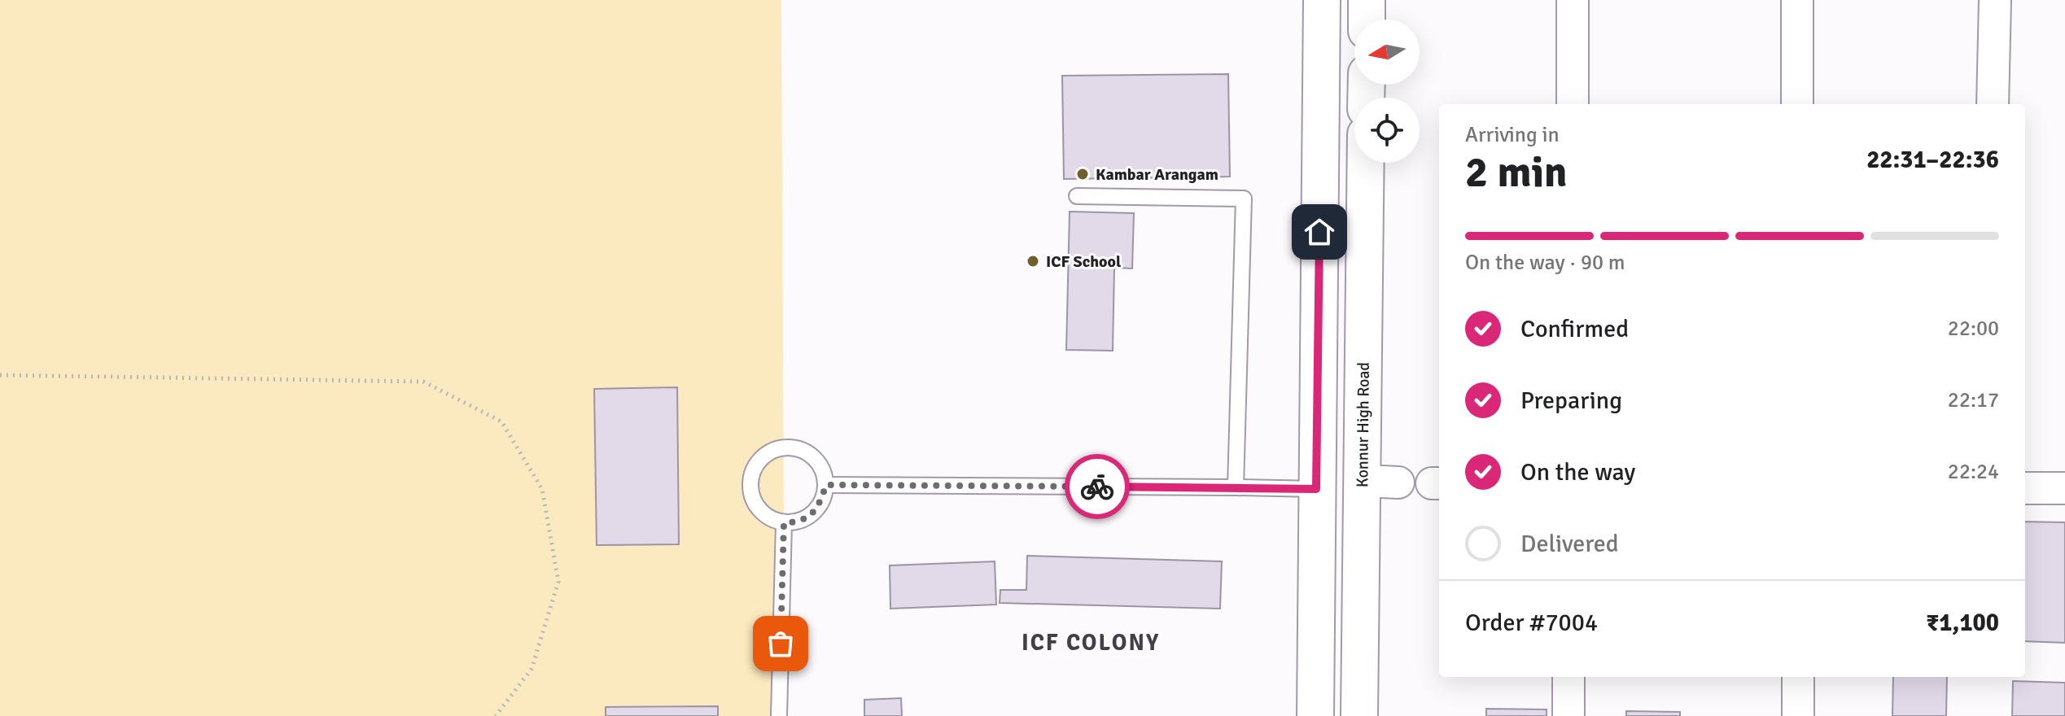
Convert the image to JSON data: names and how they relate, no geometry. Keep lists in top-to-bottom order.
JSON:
{
  "streets": {
    "main road": ["Konnur High Road"]
  },
  "districts": ["ICF COLONY"],
  "places": ["Kambar Arangam", "ICF School"],
  "north": "left",
  "page": {
    "heading": ["2 min", "Arriving in", "22:31–22:36"],
    "panel": ["Order #7004", "₹1,100"],
    "bar": "On the way · 90 m",
    "list": [
      ["Confirmed", "22:00"],
      ["Preparing", "22:17"],
      ["On the way", "22:24"],
      "Delivered"
    ]
  }
}
